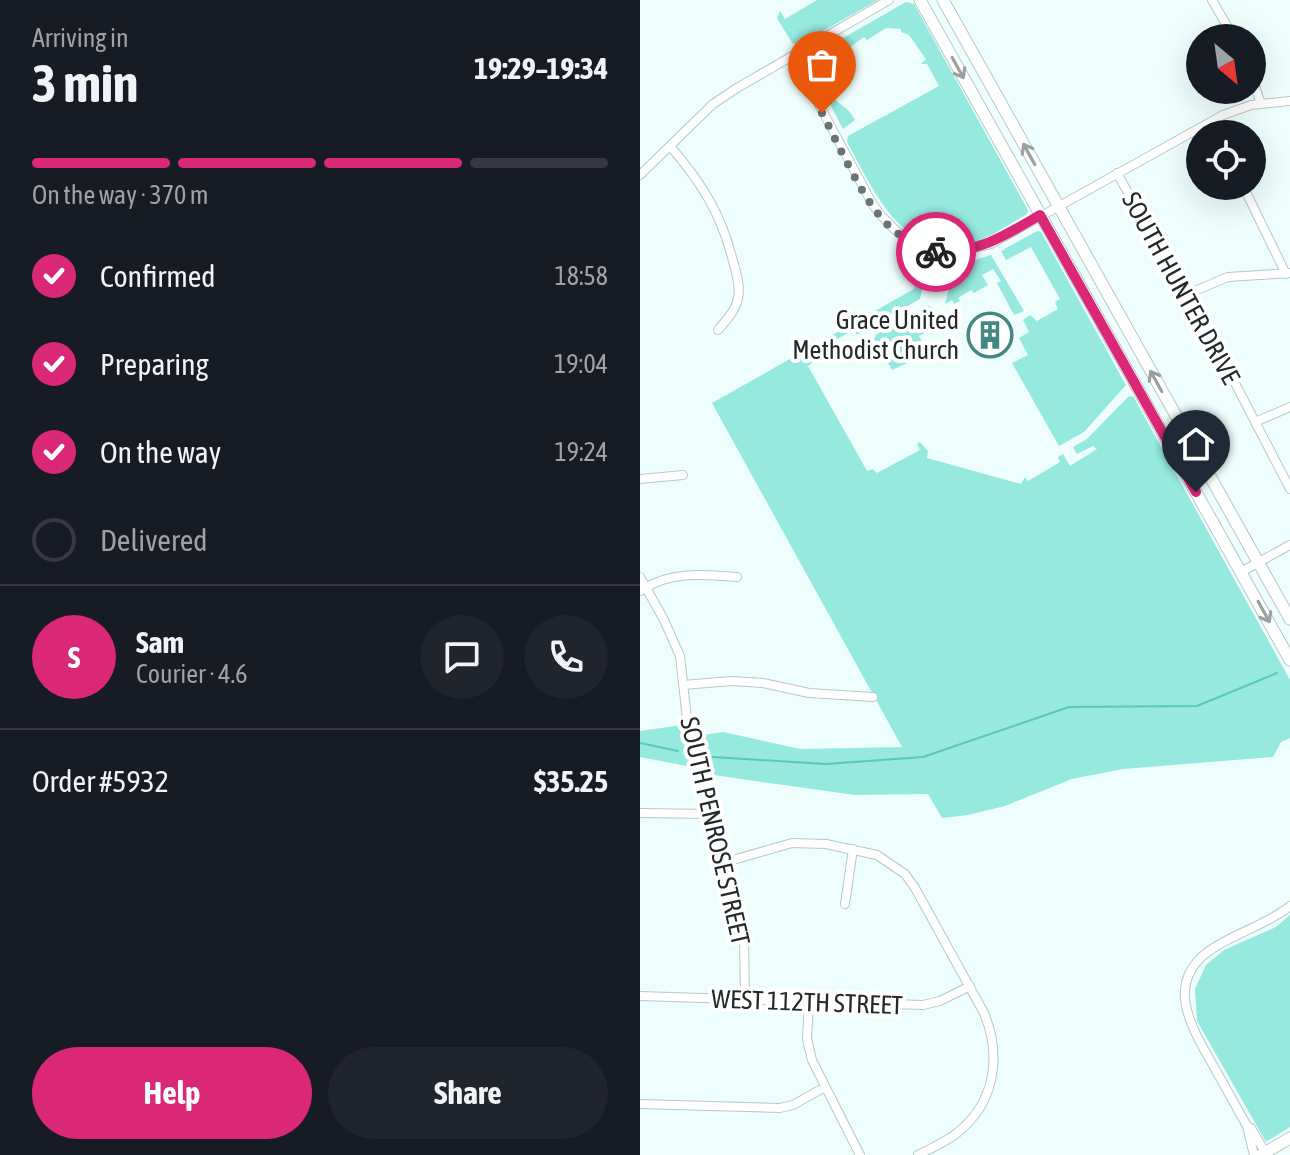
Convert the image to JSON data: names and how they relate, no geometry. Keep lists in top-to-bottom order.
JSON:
{
  "streets": {
    "street": ["SOUTH HUNTER DRIVE", "SOUTH PENROSE STREET", "WEST 112TH STREET"]
  },
  "crossings": [
    ["SOUTH PENROSE STREET", "WEST 112TH STREET"]
  ],
  "places": {
    "building": ["Grace United Methodist Church"]
  },
  "north": "bottom right",
  "page": {
    "heading": ["3 min", "Arriving in", "19:29–19:34"],
    "panel": [
      "Sam",
      "Courier · 4.6",
      "Order #5932",
      "$35.25"
    ],
    "bar": "On the way · 370 m",
    "list": [
      ["Confirmed", "18:58"],
      ["Preparing", "19:04"],
      ["On the way", "19:24"],
      "Delivered"
    ],
    "round": "S",
    "buttons": ["Help", "Share"]
  }
}
